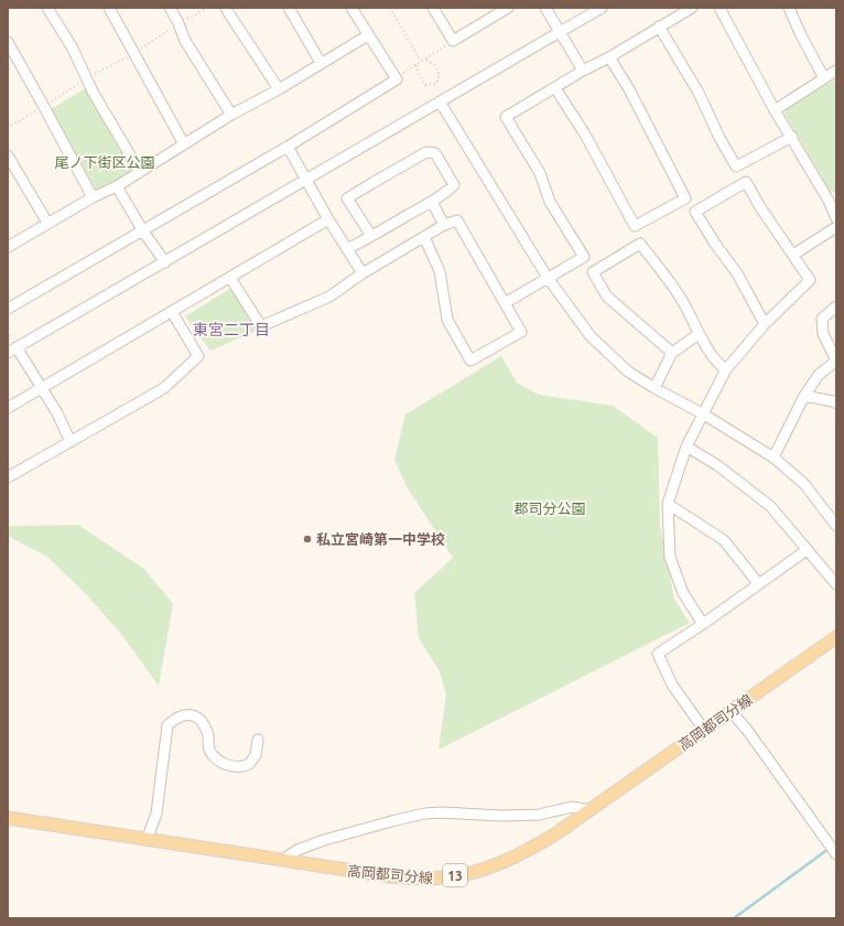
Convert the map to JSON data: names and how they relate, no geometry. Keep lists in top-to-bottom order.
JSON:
{
  "streets": {
    "main road": ["高岡都司分線", "13"]
  },
  "districts": ["東宮二丁目"],
  "parks": ["尾ノ下街区公園", "郡司分公園"],
  "places": ["私立宮崎第一中学校"]
}
